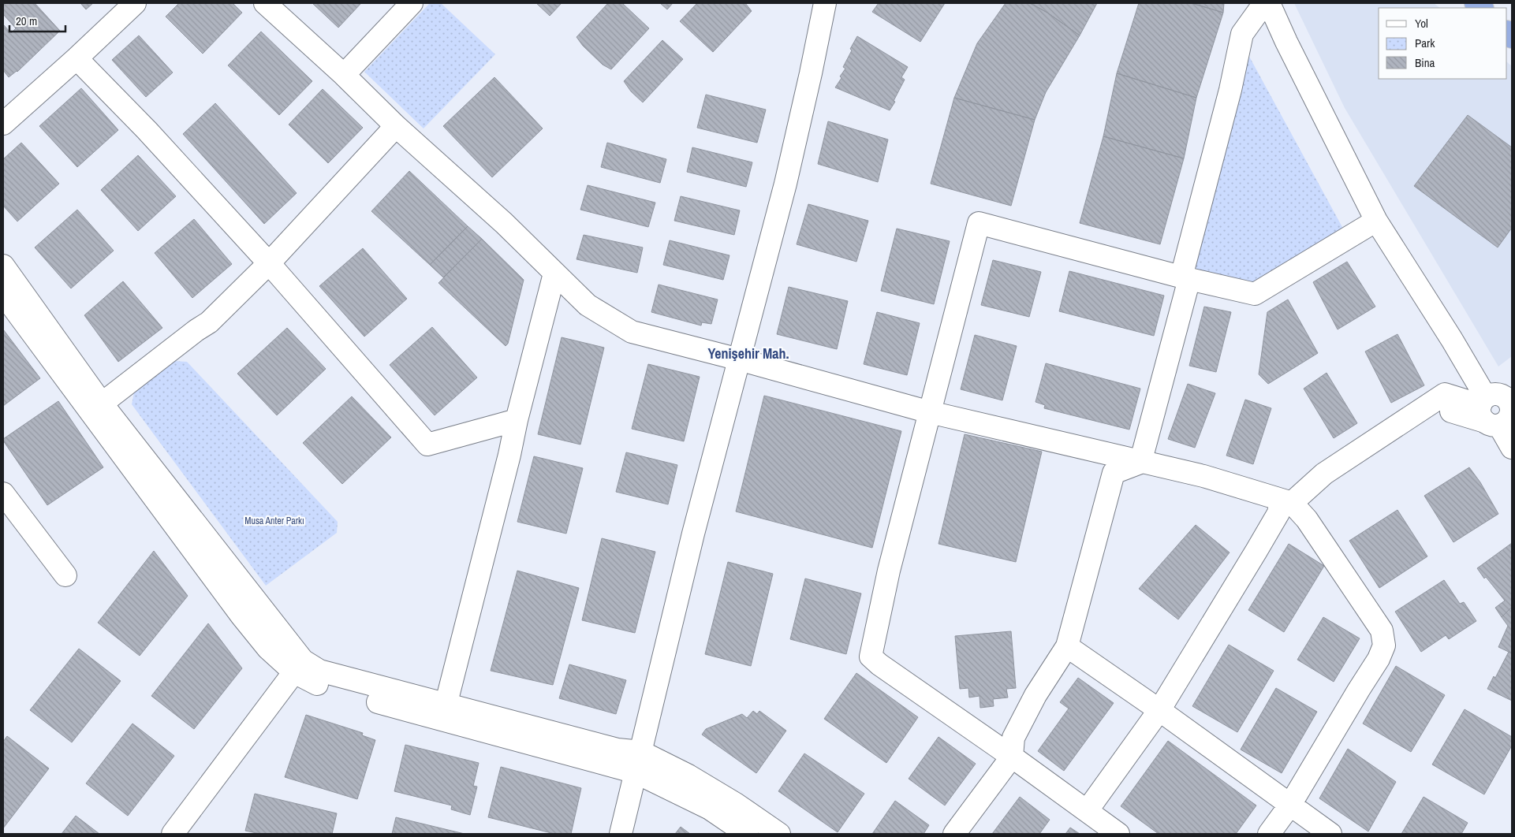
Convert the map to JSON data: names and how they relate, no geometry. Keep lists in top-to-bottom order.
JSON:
{
  "districts": ["Yenişehir Mah."],
  "parks": ["Musa Anter Parkı"],
  "legend": ["Yol", "Park", "Bina"],
  "scale_bar": "20 m"
}
